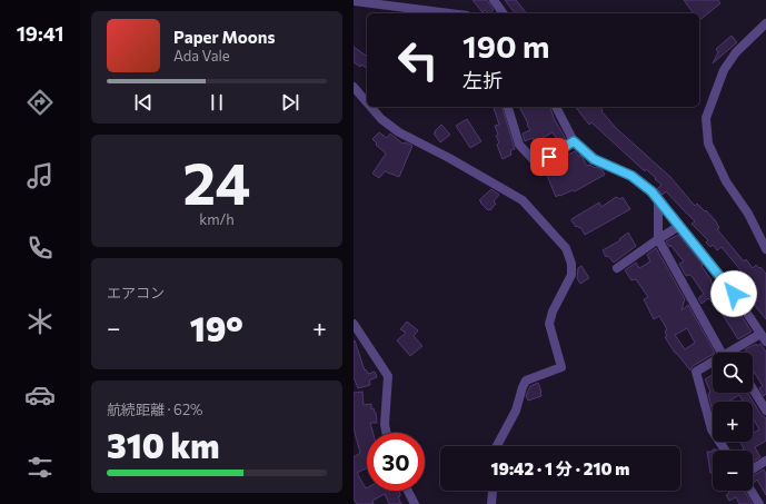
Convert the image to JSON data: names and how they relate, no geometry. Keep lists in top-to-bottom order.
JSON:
{
  "page": {
    "tabs": "19:41",
    "turn": ["190 m", "左折"],
    "song": ["Paper Moons", "Ada Vale"],
    "tile": [
      ["24", "km/h"],
      "エアコン",
      ["航続距離 · 62%", "310 km"]
    ],
    "heat": ["−", "19°", "+"],
    "map_buttons": ["+", "−"],
    "limit": "30",
    "trip": "19:42 · 1 分 · 210 m"
  }
}
